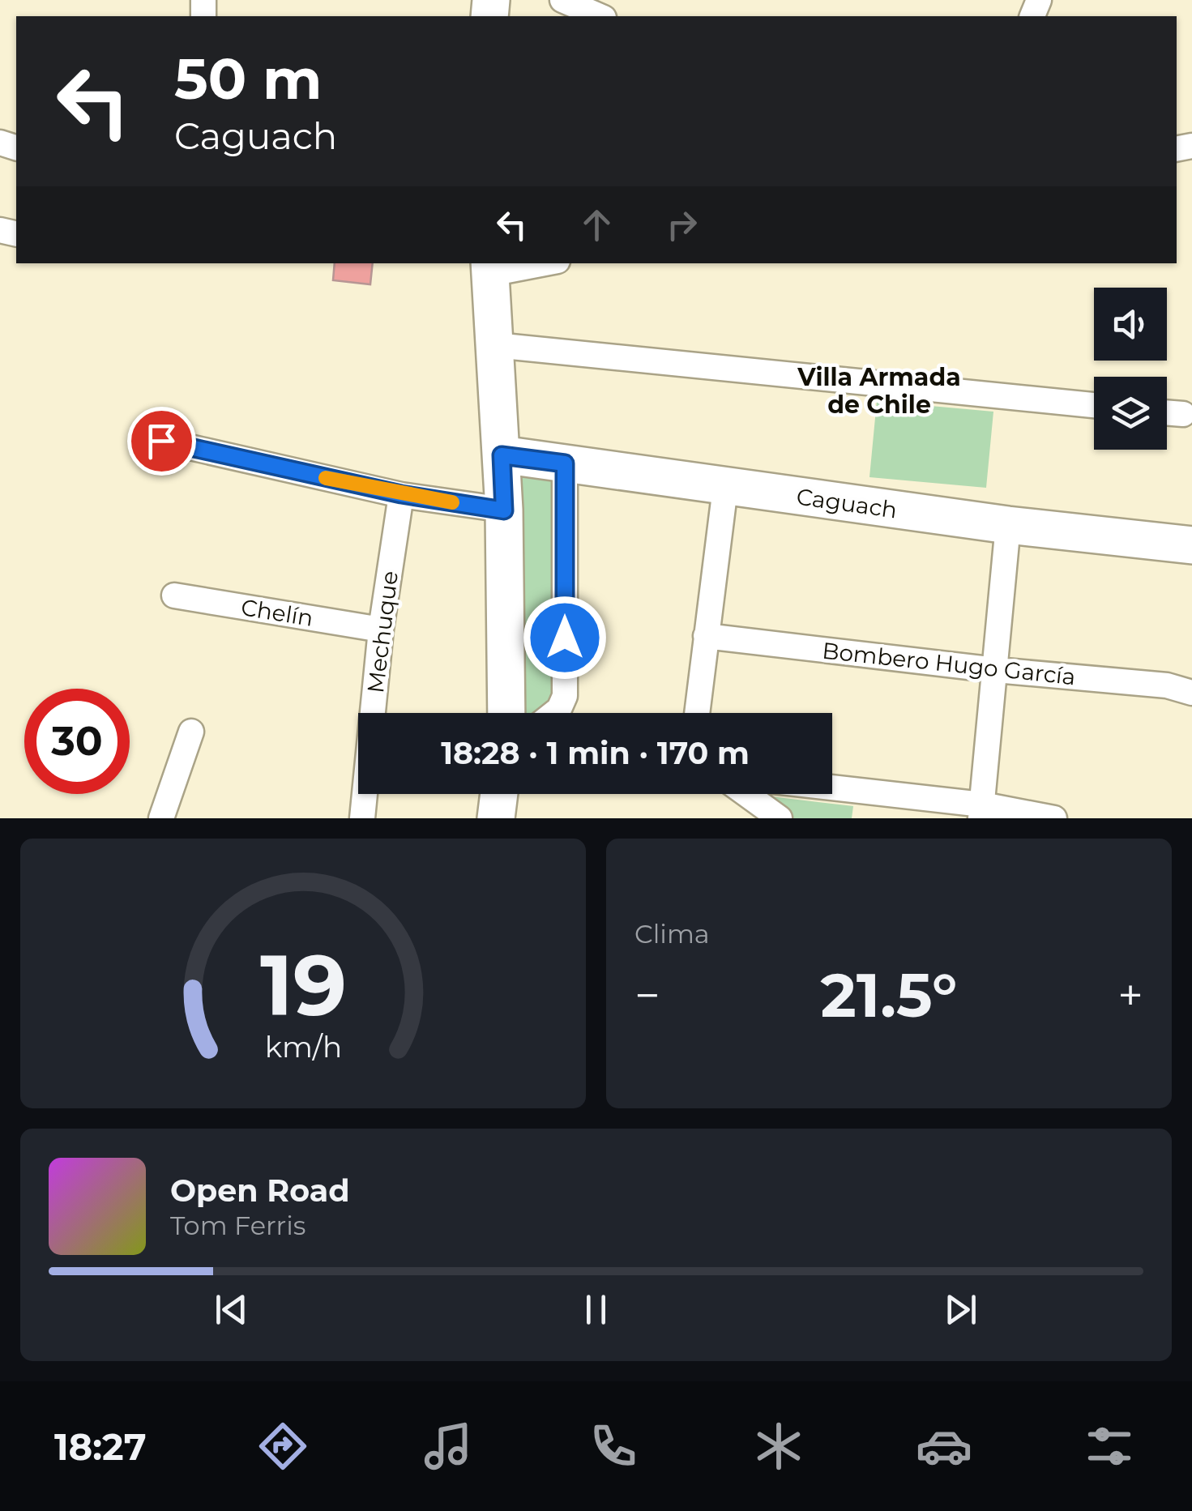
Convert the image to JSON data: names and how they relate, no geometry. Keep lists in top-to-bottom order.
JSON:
{
  "streets": {
    "street": [
      "Caguach",
      "Chelín",
      "Mechuque",
      "Bombero Hugo García"
    ]
  },
  "crossings": [
    ["Chelín", "Mechuque"]
  ],
  "districts": ["Villa Armada de Chile"],
  "page": {
    "turn": ["50 m", "Caguach"],
    "limit": "30",
    "trip": "18:28 · 1 min · 170 m",
    "tile": "Clima",
    "heat": ["−", "21.5°", "+"],
    "song": ["Open Road", "Tom Ferris"],
    "tabs": "18:27",
    "gauge": ["19", "km/h"]
  }
}
